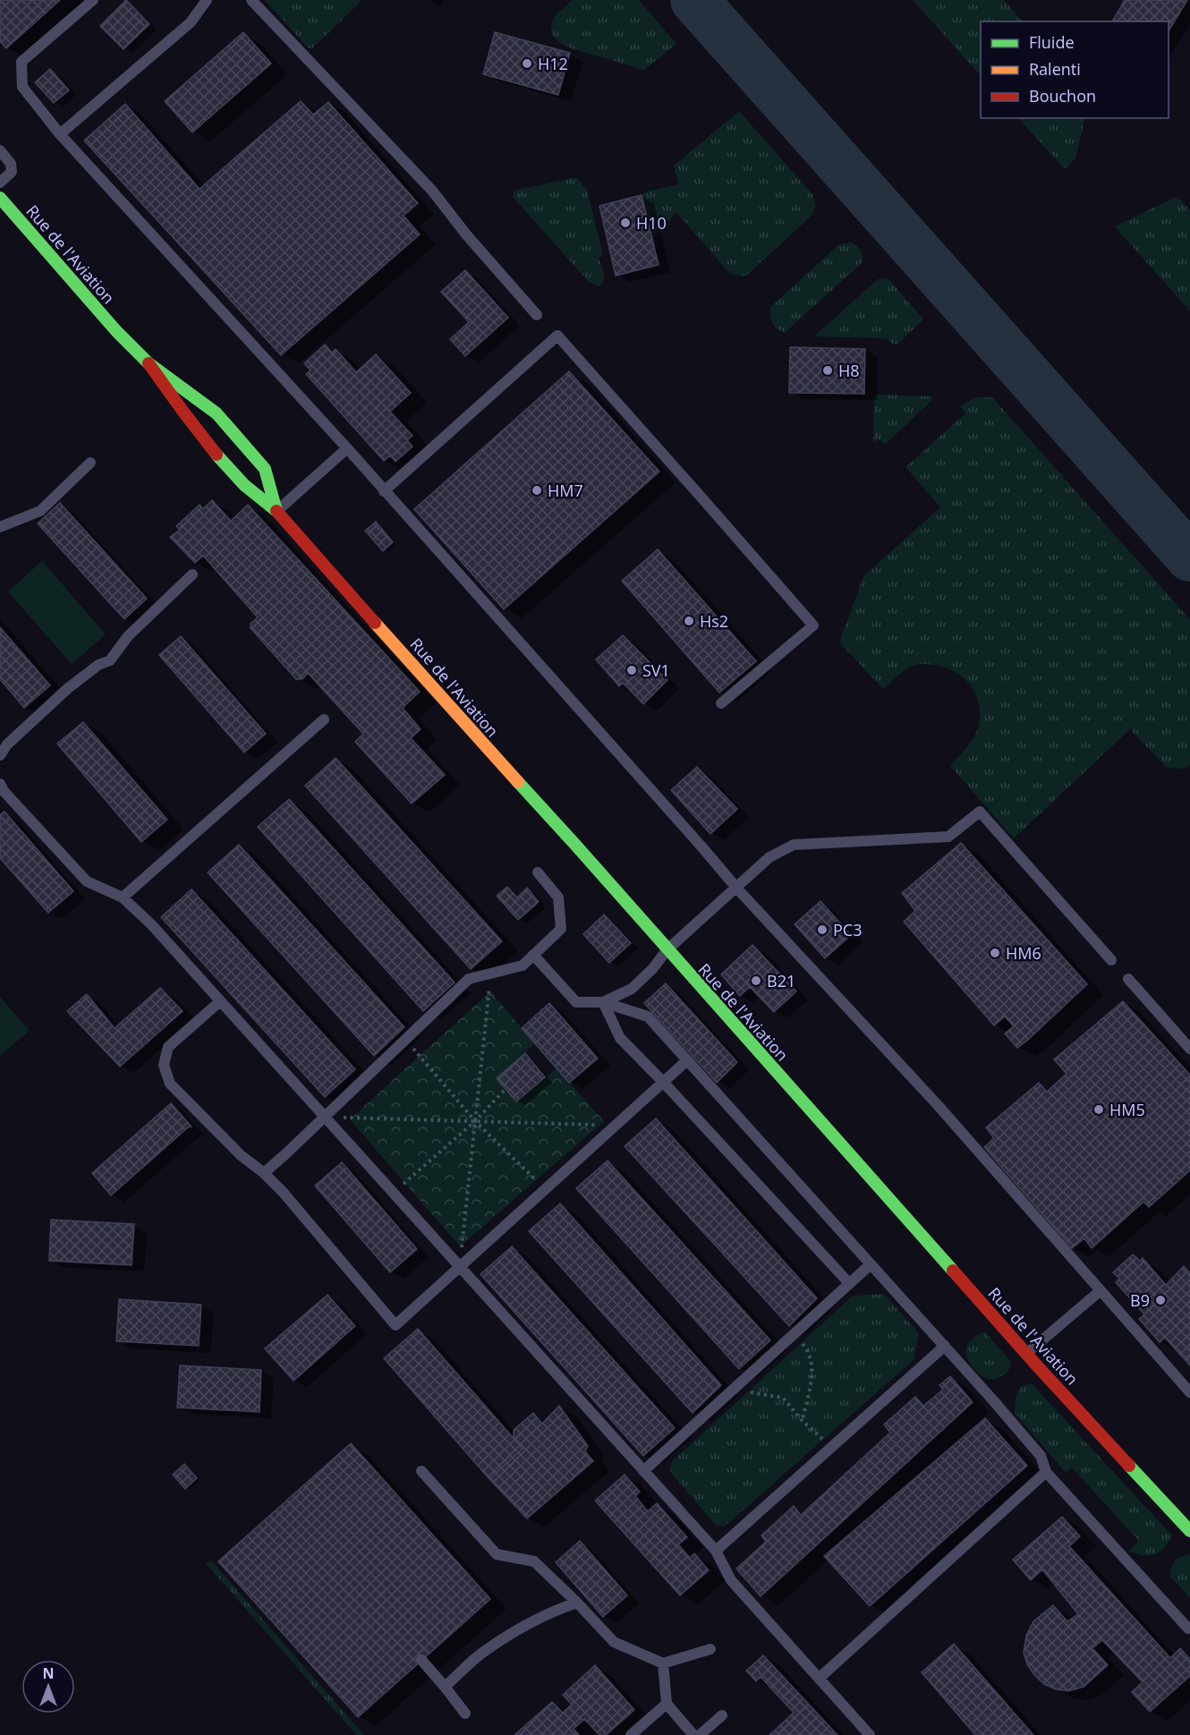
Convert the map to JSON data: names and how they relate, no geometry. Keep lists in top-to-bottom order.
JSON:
{
  "streets": {
    "street": ["Rue de l'Aviation"]
  },
  "places": [
    "H12",
    "H10",
    "H8",
    "HM7",
    "Hs2",
    "SV1",
    "PC3",
    "HM6",
    "B21",
    "HM5",
    "B9"
  ],
  "legend": ["Fluide", "Ralenti", "Bouchon"],
  "north": "top"
}
